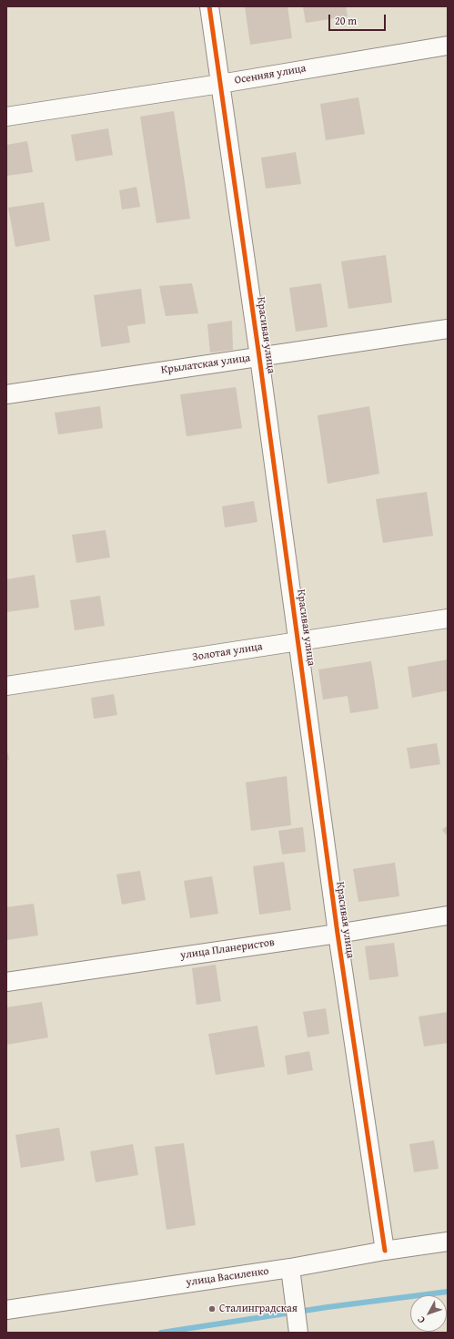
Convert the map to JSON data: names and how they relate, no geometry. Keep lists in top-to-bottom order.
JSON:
{
  "streets": {
    "street": [
      "Осенняя улица",
      "Красивая улица",
      "Крылатская улица",
      "Золотая улица",
      "улица Планеристов",
      "улица Василенко"
    ]
  },
  "crossings": [
    ["Осенняя улица", "Красивая улица"],
    ["Красивая улица", "Крылатская улица"],
    ["Красивая улица", "Золотая улица"],
    ["Красивая улица", "улица Планеристов"],
    ["Красивая улица", "улица Василенко"]
  ],
  "places": ["Сталинградская"],
  "scale_bar": "20 m",
  "north": "bottom left"
}
